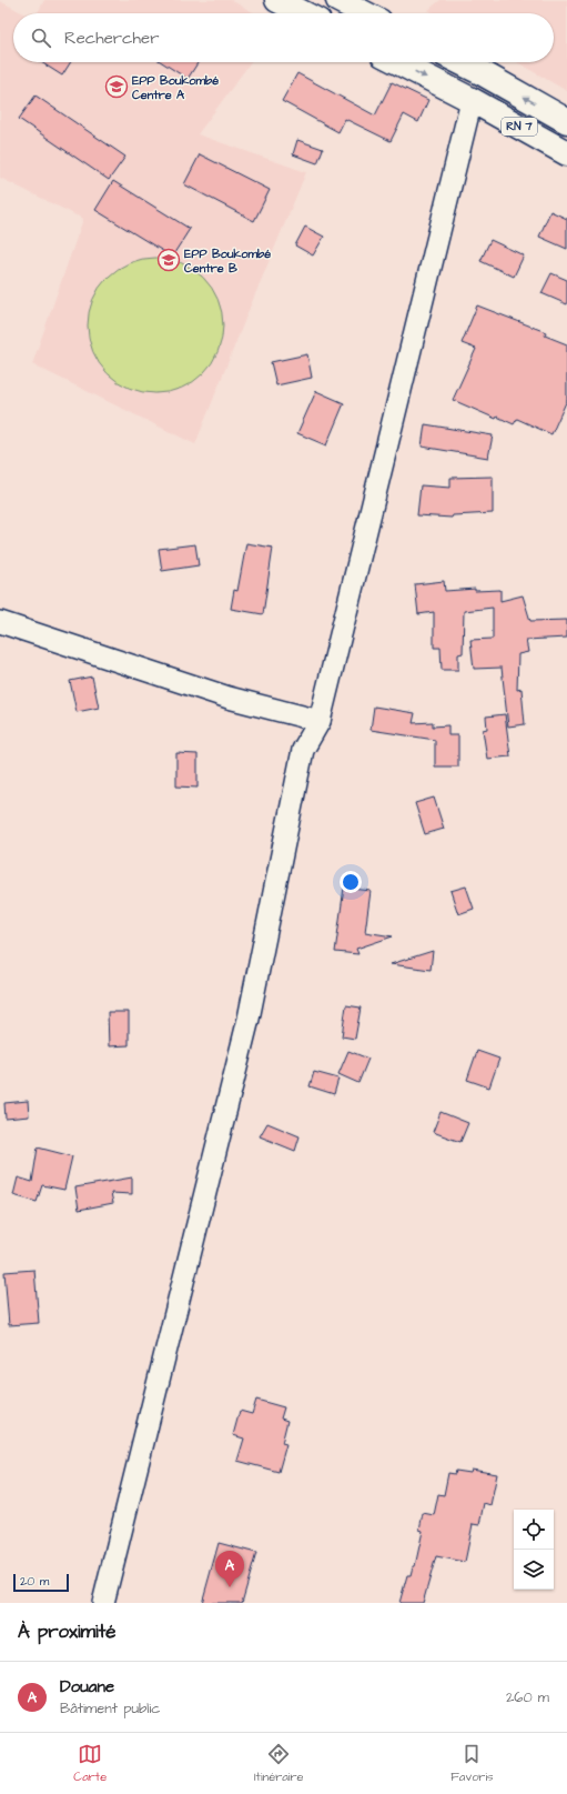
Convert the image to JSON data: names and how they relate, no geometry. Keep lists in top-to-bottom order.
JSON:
{
  "streets": {
    "main road": ["RN 7"]
  },
  "places": {
    "school or university": ["EPP Boukombé Centre A", "EPP Boukombé Centre B"]
  },
  "scale_bar": "20 m",
  "page": {
    "search": "Rechercher",
    "pins": "A",
    "scale": "20 m",
    "heading": "À proximité",
    "list": [
      {
        "mark": "A",
        "name": "Douane",
        "note": "Bâtiment public",
        "value": "260 m"
      }
    ],
    "nav": ["Carte", "Itinéraire", "Favoris"]
  }
}
